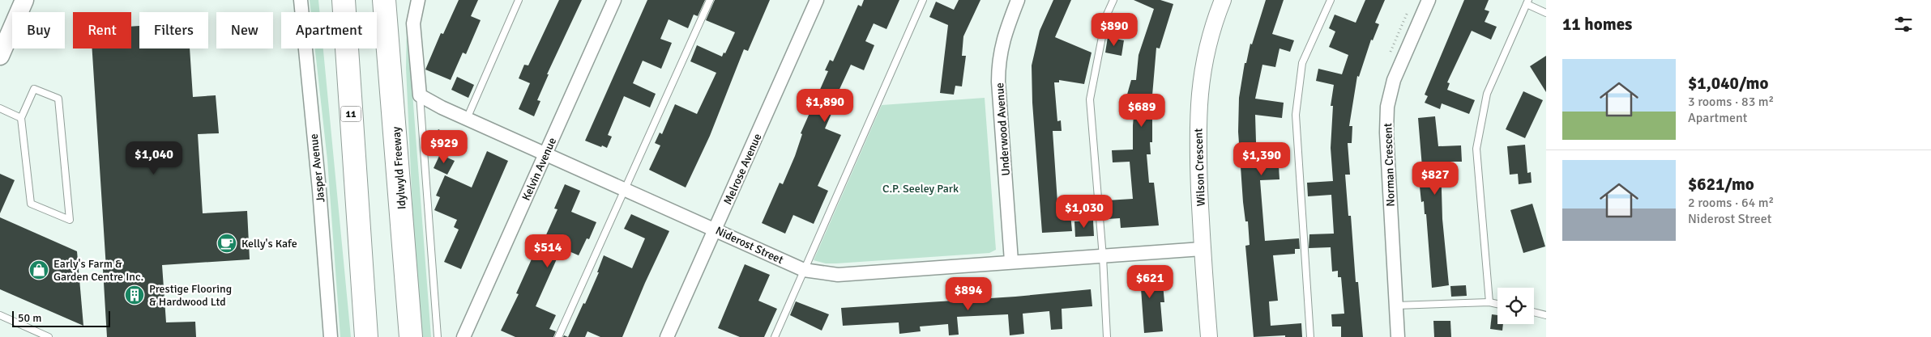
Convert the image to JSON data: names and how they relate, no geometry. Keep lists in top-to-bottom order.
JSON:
{
  "streets": {
    "highway": ["11", "Idylwyld Freeway"],
    "street": [
      "Underwood Avenue",
      "Norman Crescent",
      "Wilson Crescent",
      "Jasper Avenue",
      "Kelvin Avenue",
      "Melrose Avenue",
      "Niderost Street"
    ]
  },
  "crossings": [
    ["Underwood Avenue", "Niderost Street"],
    ["Wilson Crescent", "Niderost Street"],
    ["Kelvin Avenue", "Niderost Street"],
    ["Melrose Avenue", "Niderost Street"]
  ],
  "parks": ["C.P. Seeley Park"],
  "places": {
    "cafe": ["Kelly's Kafe"],
    "shop": ["Early's Farm & Garden Centre Inc."],
    "building": ["Prestige Flooring & Hardwood Ltd"]
  },
  "scale_bar": "50 m",
  "page": {
    "heading": "11 homes",
    "chip": [
      "Buy",
      "Rent",
      "Filters",
      "New",
      "Apartment"
    ],
    "price": [
      "$890",
      "$1,890",
      "$689",
      "$929",
      "$1,040",
      "$1,390",
      "$827",
      "$1,030",
      "$514",
      "$621",
      "$894"
    ],
    "list": [
      {
        "name": "$1,040/mo",
        "note": "3 rooms · 83 m² · Apartment"
      },
      {
        "name": "$621/mo",
        "note": "2 rooms · 64 m² · Niderost Street"
      }
    ],
    "scale": "50 m"
  }
}
